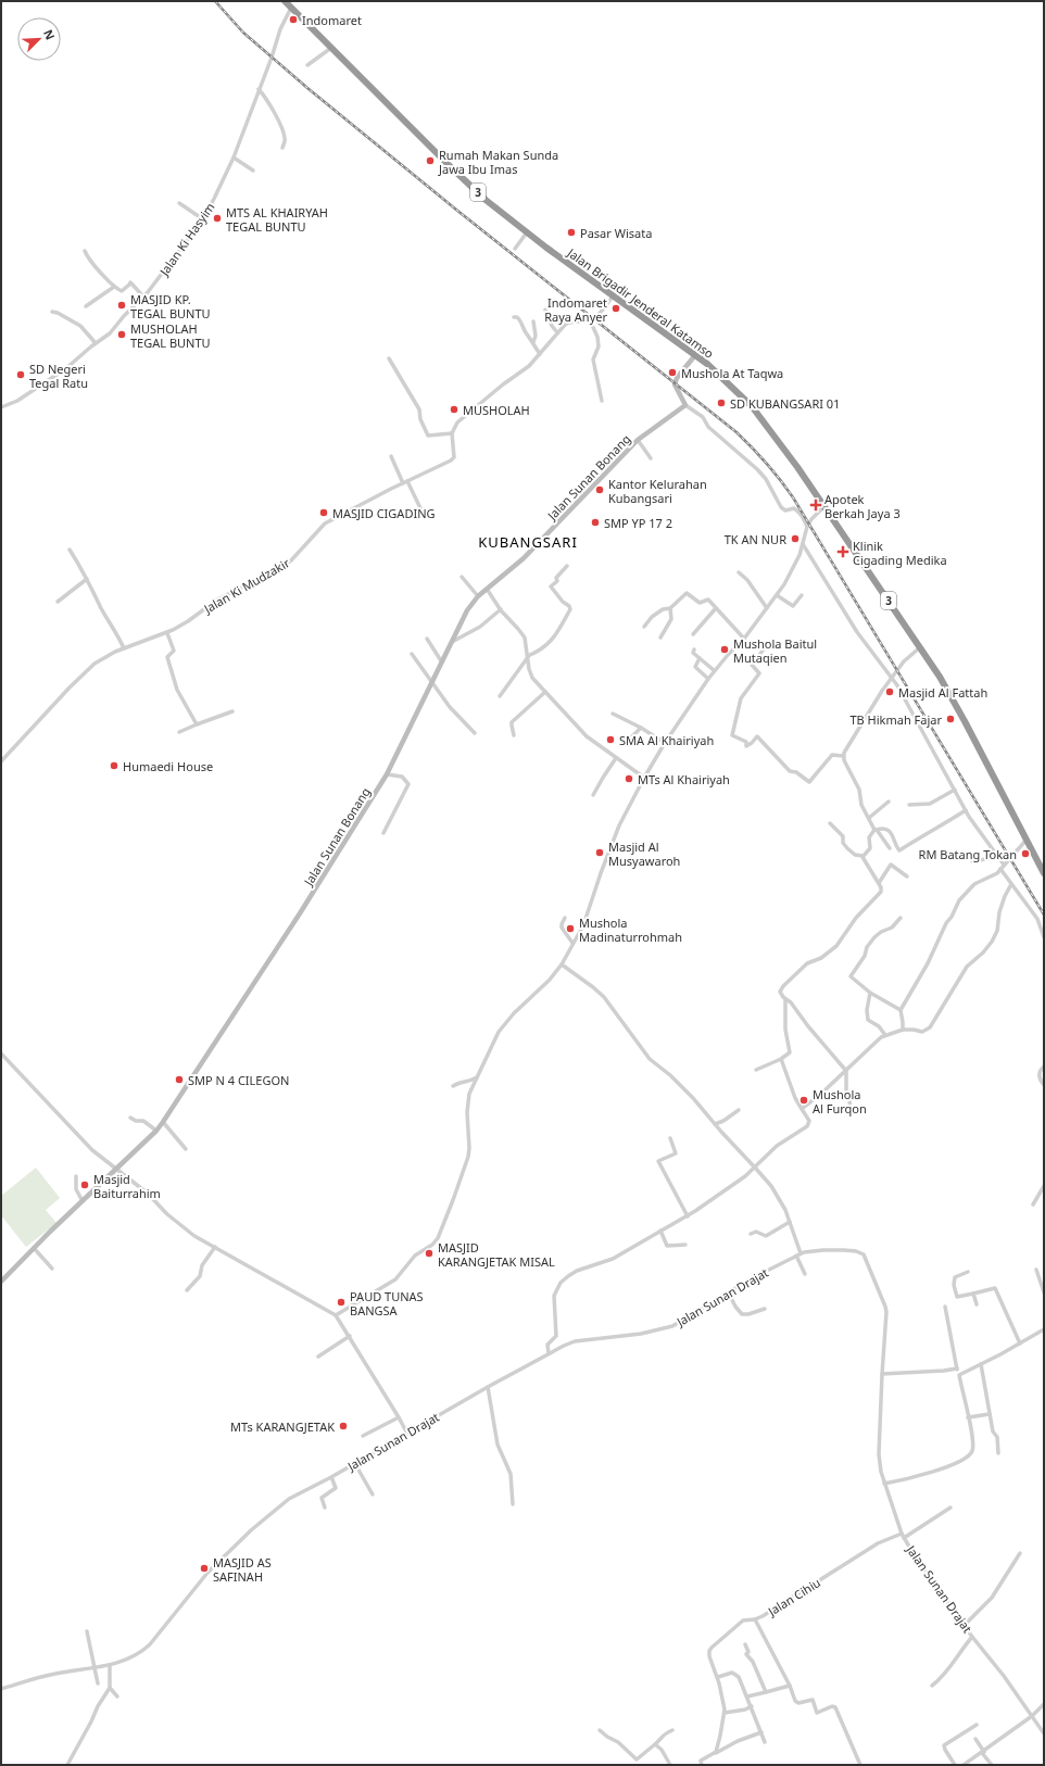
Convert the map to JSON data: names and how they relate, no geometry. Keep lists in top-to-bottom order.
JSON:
{
  "streets": {
    "highway": ["3", "Jalan Brigadir Jenderal Katamso"],
    "street": [
      "Jalan Ki Hasyim",
      "Jalan Sunan Bonang",
      "Jalan Ki Mudzakir",
      "Jalan Sunan Drajat",
      "Jalan Cihiu"
    ]
  },
  "crossings": [
    ["Jalan Ki Hasyim", "Jalan Brigadir Jenderal Katamso"],
    ["Jalan Sunan Drajat", "Jalan Cihiu"]
  ],
  "districts": ["KUBANGSARI"],
  "places": {
    "other": [
      "Indomaret",
      "Rumah Makan Sunda Jawa Ibu Imas",
      "MTS AL KHAIRYAH TEGAL BUNTU",
      "Pasar Wisata",
      "MASJID KP. TEGAL BUNTU",
      "Indomaret Raya Anyer",
      "MUSHOLAH TEGAL BUNTU",
      "Mushola At Taqwa",
      "SD Negeri Tegal Ratu",
      "SD KUBANGSARI 01",
      "MUSHOLAH",
      "Kantor Kelurahan Kubangsari",
      "MASJID CIGADING",
      "SMP YP 17 2",
      "TK AN NUR",
      "Mushola Baitul Mutaqien",
      "Masjid Al Fattah",
      "TB Hikmah Fajar",
      "SMA Al Khairiyah",
      "Humaedi House",
      "MTs Al Khairiyah",
      "Masjid Al Musyawaroh",
      "RM Batang Tokan",
      "Mushola Madinaturrohmah",
      "SMP N 4 CILEGON",
      "Mushola Al Furqon",
      "Masjid Baiturrahim",
      "MASJID KARANGJETAK MISAL",
      "PAUD TUNAS BANGSA",
      "MTs KARANGJETAK",
      "MASJID AS SAFINAH"
    ],
    "health": ["Apotek Berkah Jaya 3", "Klinik Cigading Medika"]
  },
  "north": "top right"
}
